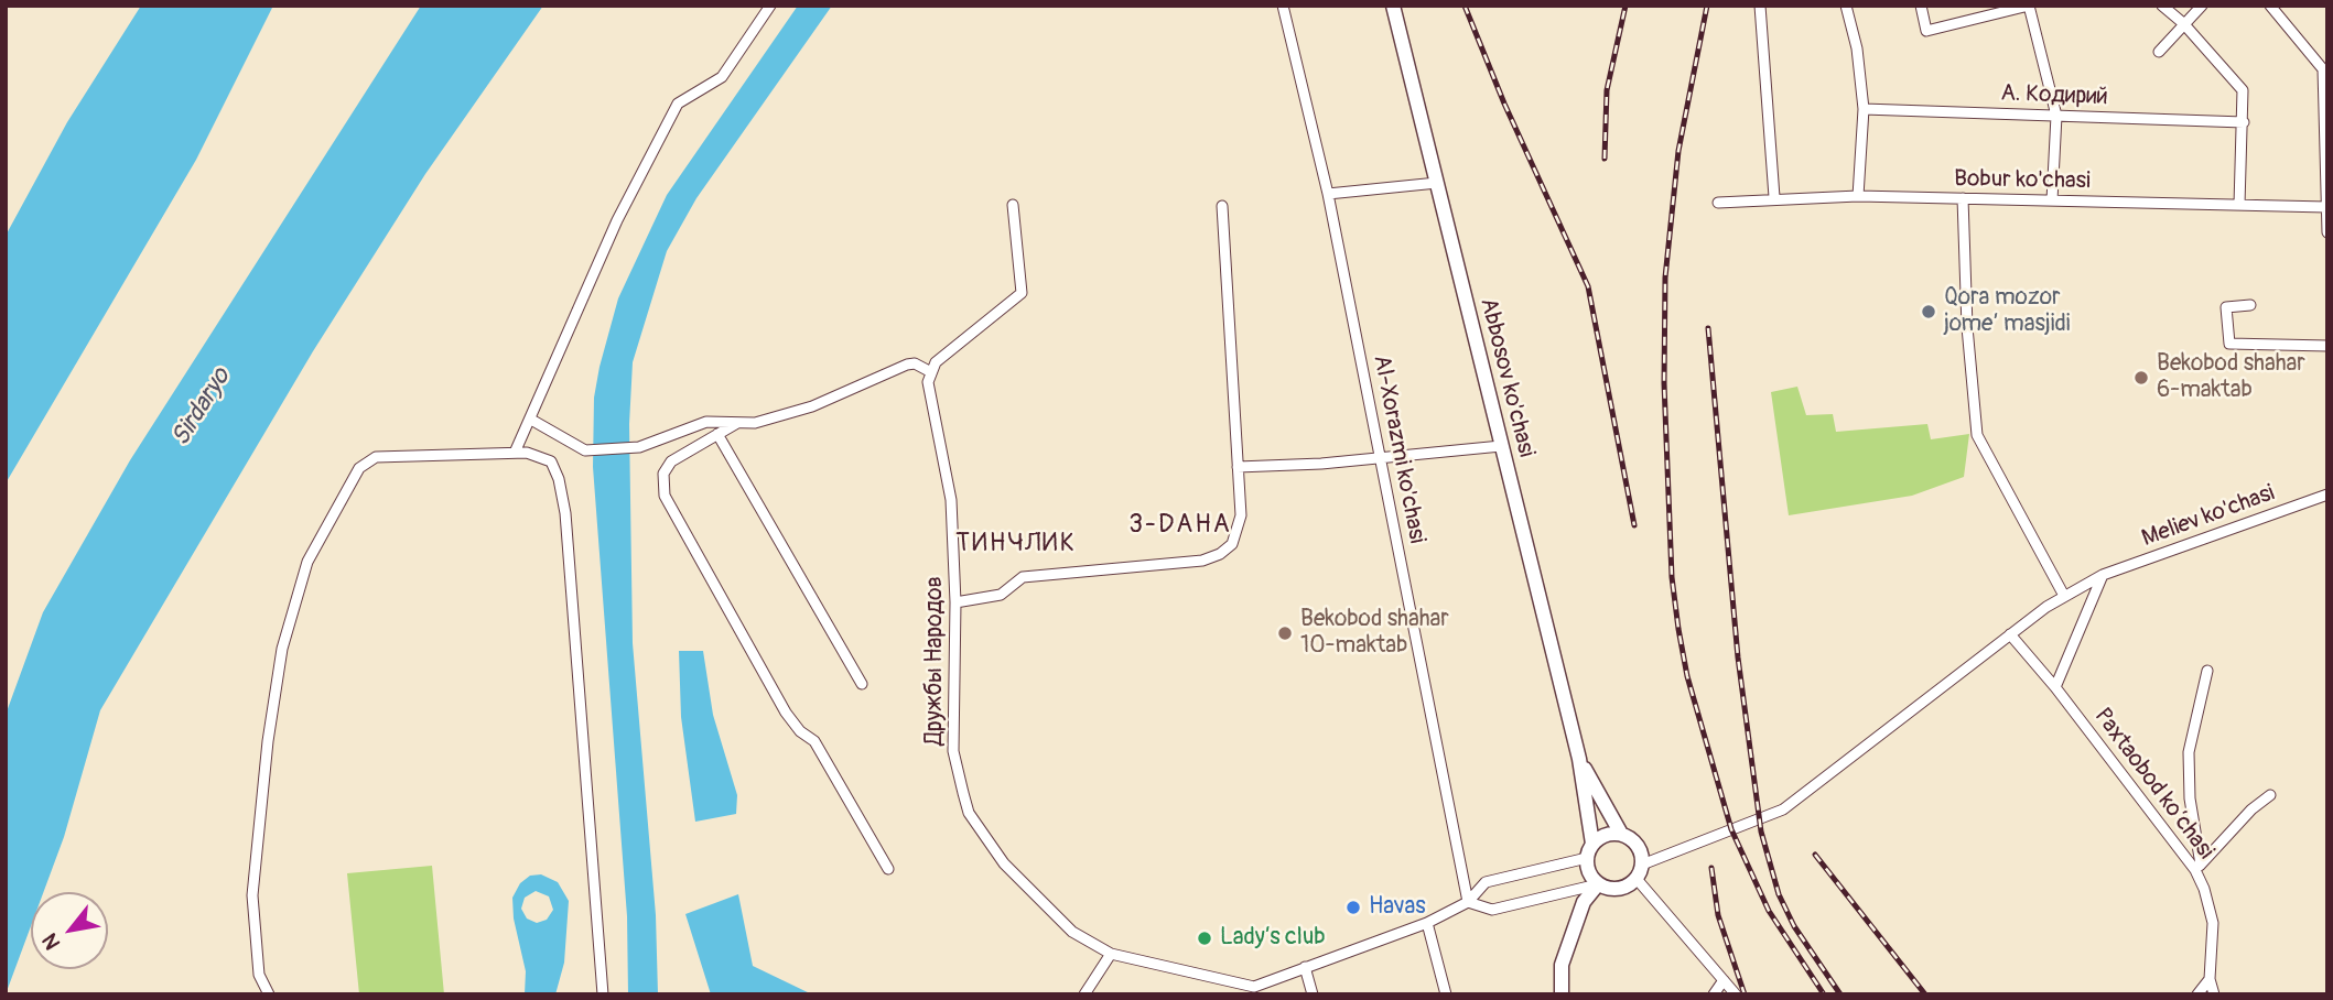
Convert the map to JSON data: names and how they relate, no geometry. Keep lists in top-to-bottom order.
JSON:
{
  "streets": {
    "main road": ["Abbosov ko'chasi"],
    "street": [
      "А. Кодирий",
      "Bobur ko'chasi",
      "Al-Xorazmi ko'chasi",
      "Meliev ko'chasi",
      "Дружбы Народов",
      "Paxtaobod ko‘chasi"
    ]
  },
  "crossings": [
    ["Abbosov ko'chasi", "Meliev ko'chasi"],
    ["Meliev ko'chasi", "Paxtaobod ko‘chasi"]
  ],
  "districts": ["3-DAHA", "ТИНЧЛИК"],
  "water": ["Sirdaryo"],
  "places": [
    "Qora mozor jome’ masjidi",
    "Bekobod shahar 6-maktab",
    "Bekobod shahar 10-maktab",
    "Havas",
    "Lady’s club"
  ],
  "north": "bottom left"
}
